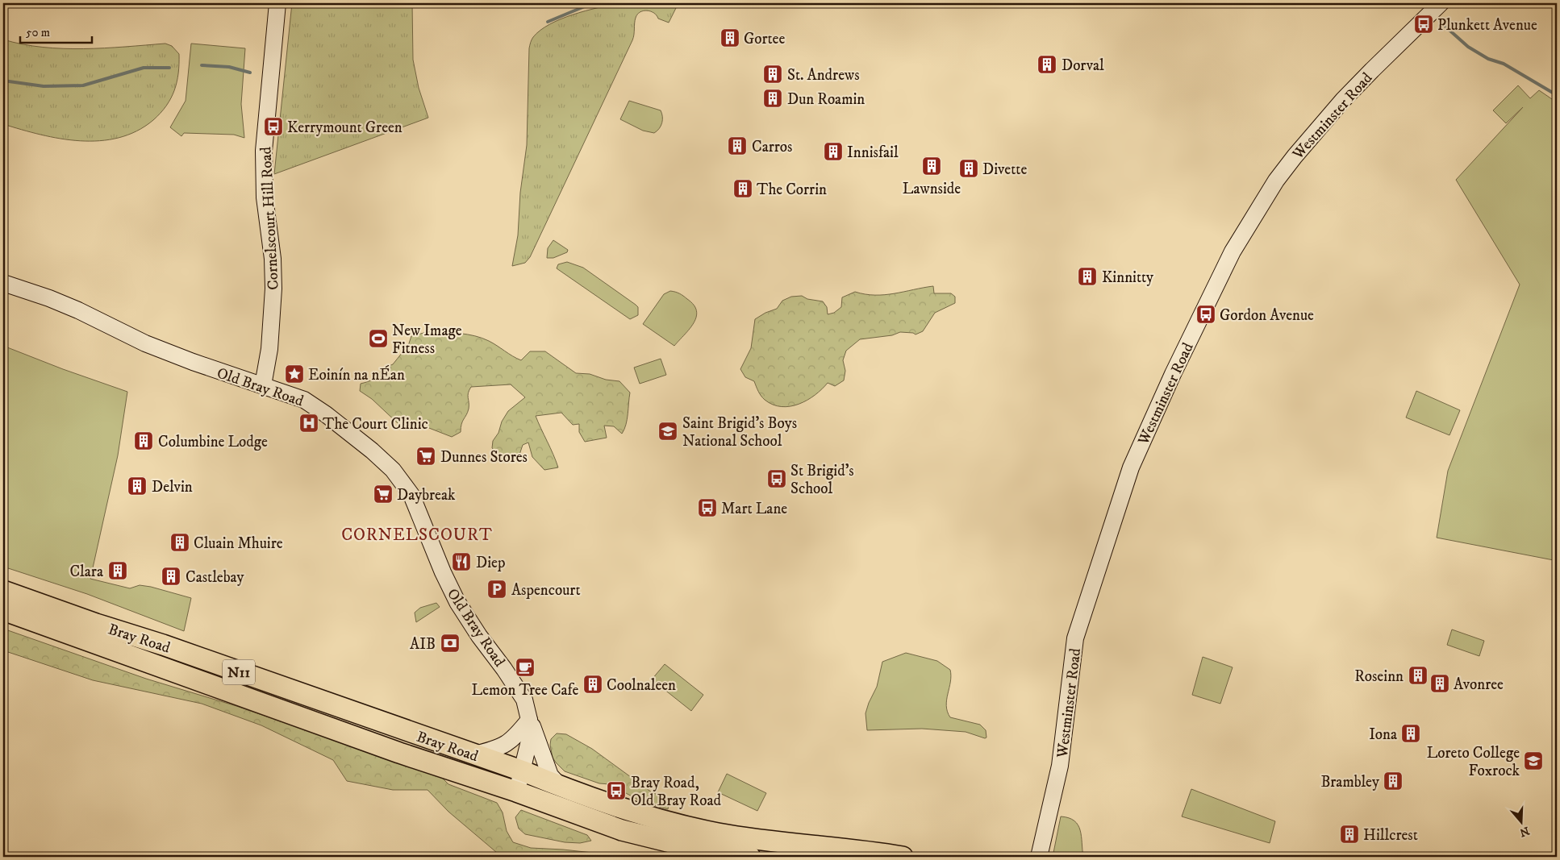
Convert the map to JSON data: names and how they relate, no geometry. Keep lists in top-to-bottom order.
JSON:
{
  "streets": {
    "highway": ["Bray Road", "N11"],
    "street": ["Westminster Road", "Cornelscourt Hill Road", "Old Bray Road"]
  },
  "crossings": [
    ["Cornelscourt Hill Road", "Old Bray Road"],
    ["Old Bray Road", "Bray Road"]
  ],
  "districts": ["CORNELSCOURT"],
  "places": {
    "bus stop": [
      "Plunkett Avenue",
      "Kerrymount Green",
      "Gordon Avenue",
      "St Brigid's School",
      "Mart Lane",
      "Bray Road, Old Bray Road"
    ],
    "building": [
      "Gortee",
      "Dorval",
      "St. Andrews",
      "Dun Roamin",
      "Carros",
      "Innisfail",
      "Lawnside",
      "Divette",
      "The Corrin",
      "Kinnitty",
      "Columbine Lodge",
      "Delvin",
      "Cluain Mhuire",
      "Clara",
      "Castlebay",
      "Roseinn",
      "Avonree",
      "Coolnaleen",
      "Iona",
      "Brambley",
      "Hillcrest"
    ],
    "sports": ["New Image Fitness"],
    "place": ["Eoinín na nÉan"],
    "hospital": ["The Court Clinic"],
    "school or university": ["Saint Brigid's Boys National School", "Loreto College Foxrock"],
    "supermarket": ["Dunnes Stores", "Daybreak"],
    "restaurant": ["Diep"],
    "parking": ["Aspencourt"],
    "bank": ["AIB"],
    "cafe": ["Lemon Tree Cafe"]
  },
  "scale_bar": "50 m",
  "north": "bottom"
}
